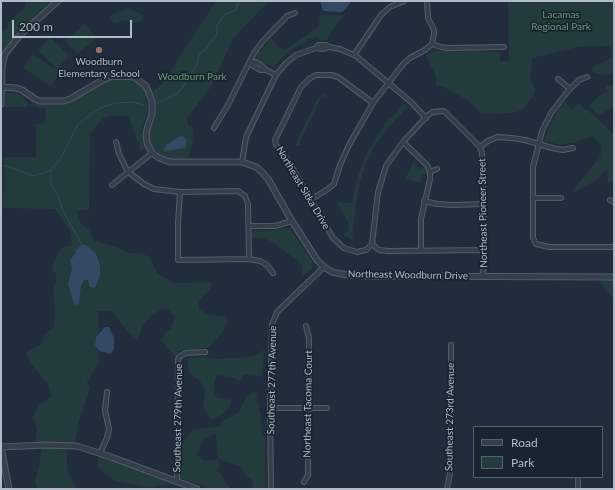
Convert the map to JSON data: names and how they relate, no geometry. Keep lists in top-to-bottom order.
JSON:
{
  "streets": {
    "street": [
      "Northeast Sitka Drive",
      "Northeast Pioneer Street",
      "Northeast Woodburn Drive",
      "Southeast 277th Avenue",
      "Northeast Tacoma Court",
      "Southeast 273rd Avenue",
      "Southeast 279th Avenue"
    ]
  },
  "crossings": [
    ["Northeast Sitka Drive", "Northeast Pioneer Street"],
    ["Northeast Pioneer Street", "Northeast Woodburn Drive"],
    ["Northeast Woodburn Drive", "Southeast 277th Avenue"]
  ],
  "parks": ["Lacamas Regional Park", "Woodburn Park"],
  "places": ["Woodburn Elementary School"],
  "legend": ["Road", "Park"],
  "scale_bar": "200 m"
}
